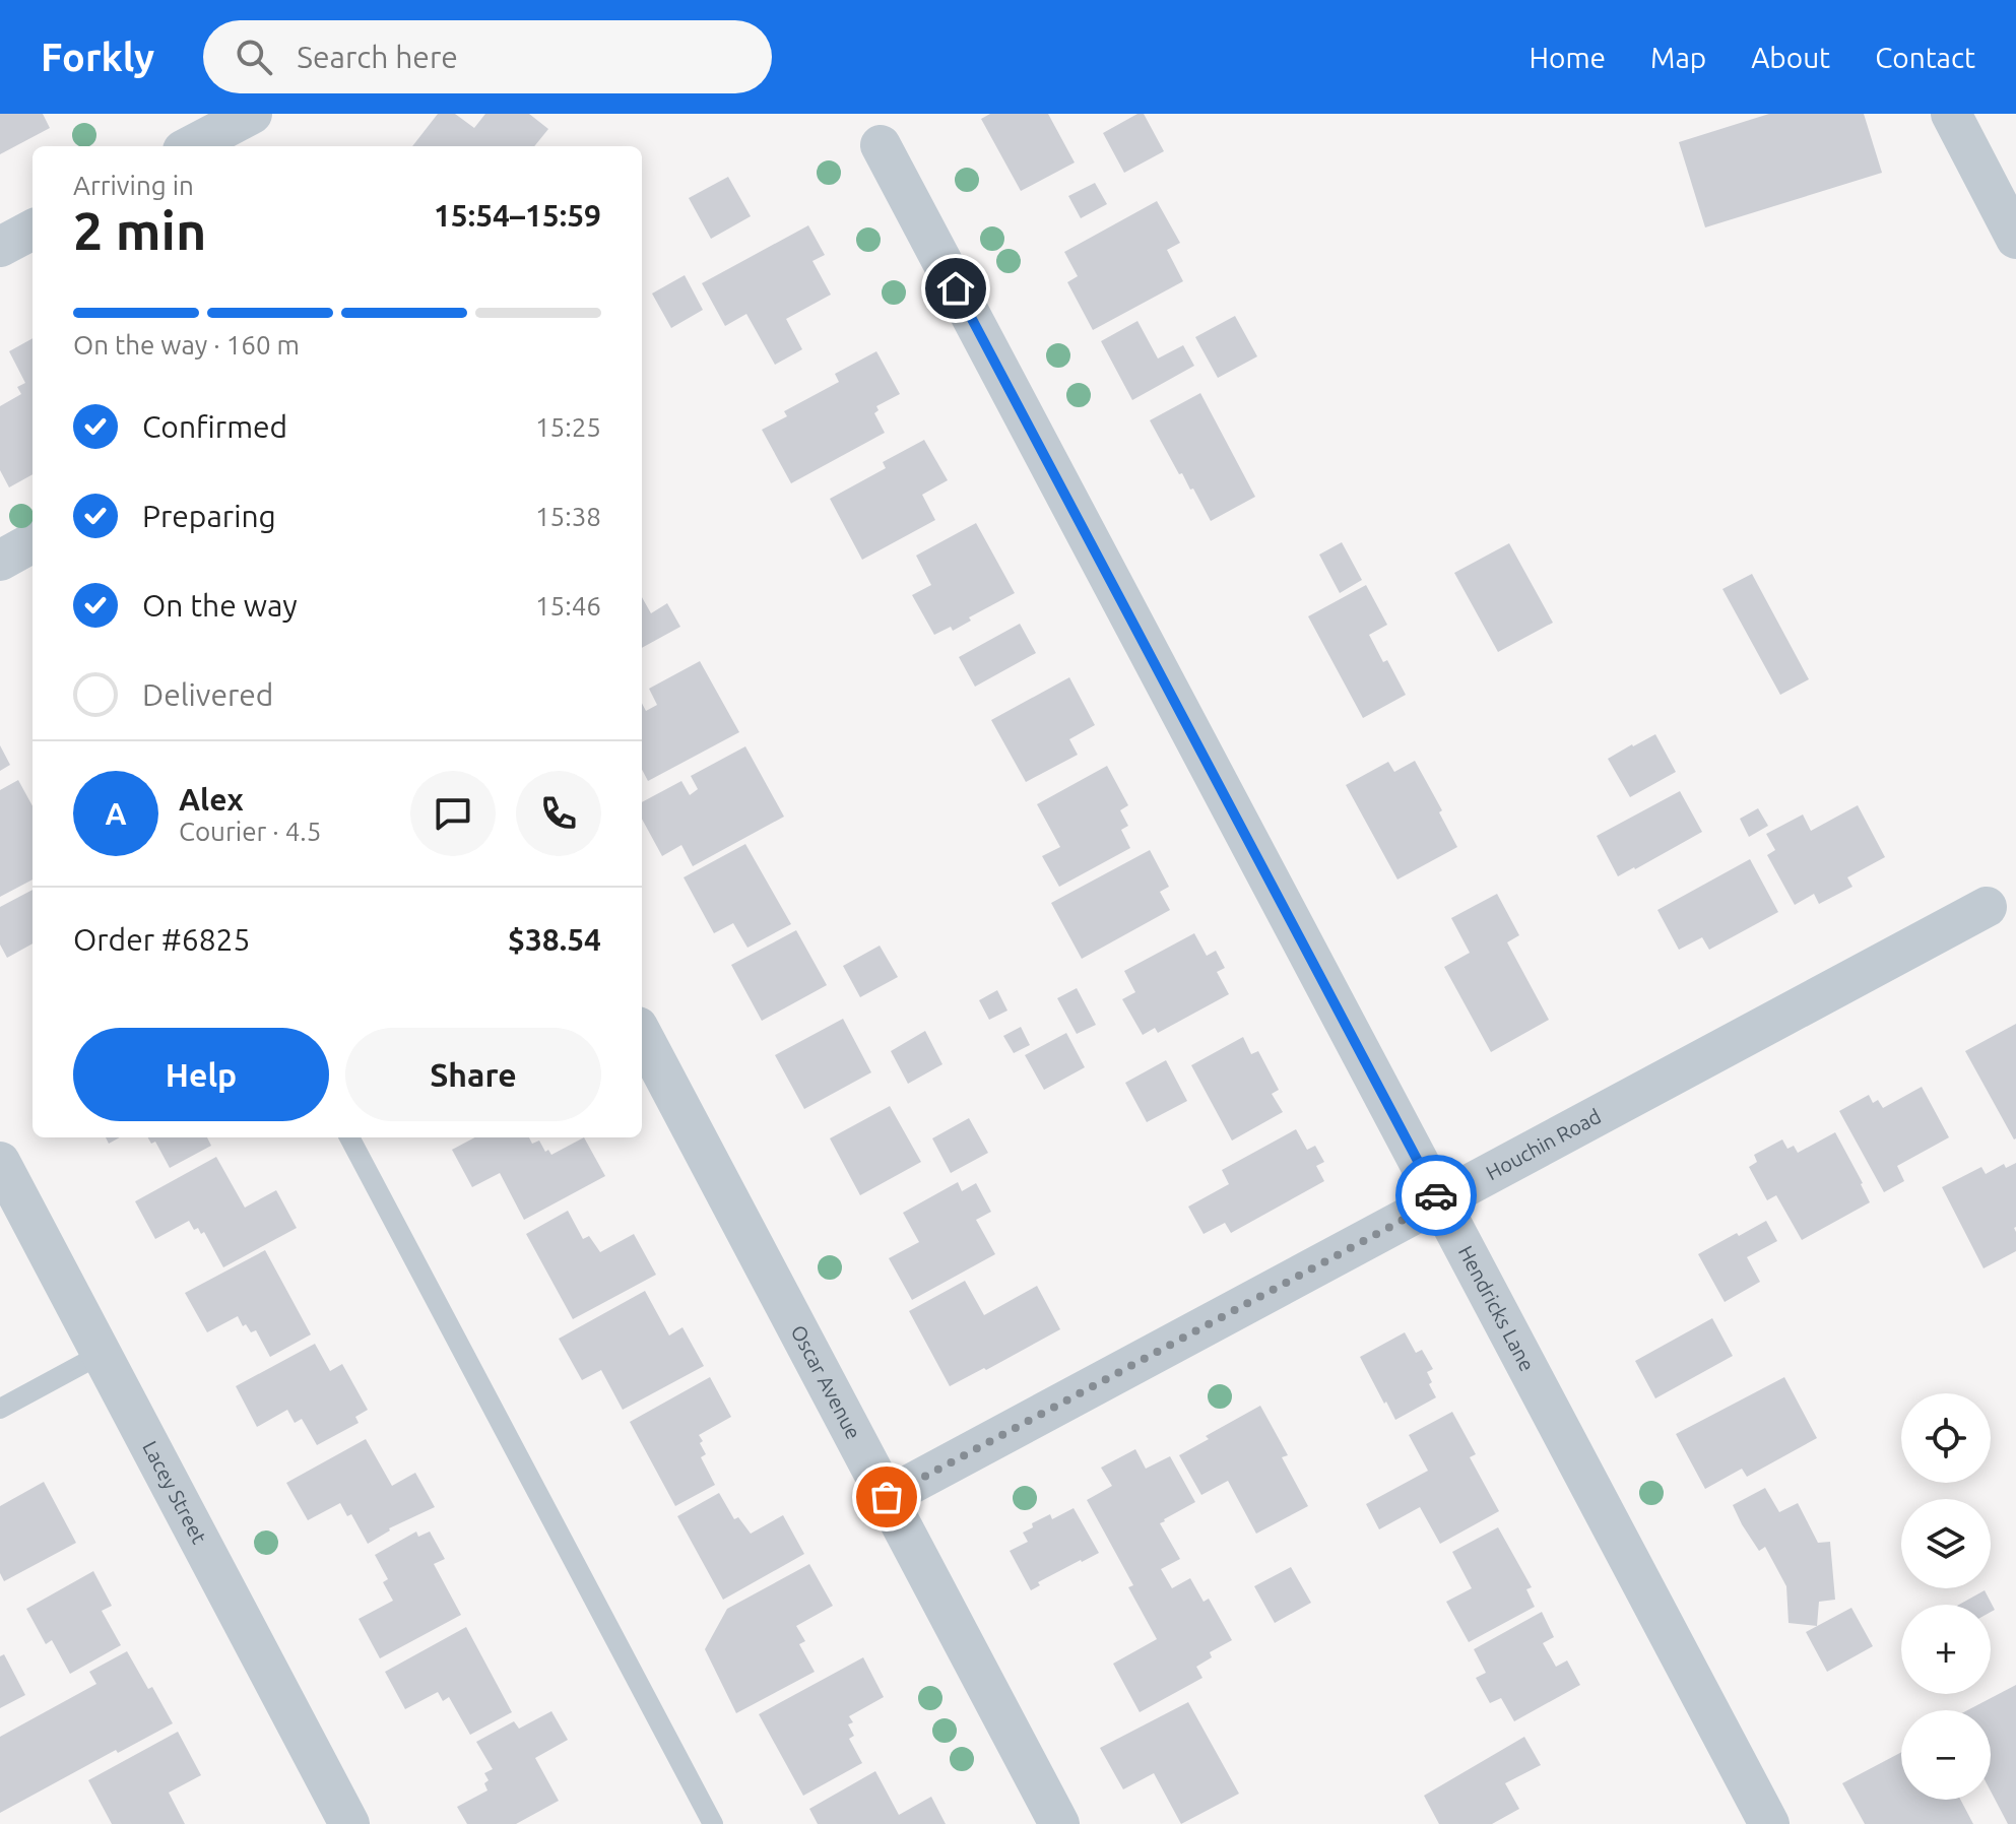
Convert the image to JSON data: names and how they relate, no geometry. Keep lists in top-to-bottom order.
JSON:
{
  "streets": {
    "street": [
      "Houchin Road",
      "Hendricks Lane",
      "Oscar Avenue",
      "Lacey Street"
    ]
  },
  "crossings": [
    ["Houchin Road", "Hendricks Lane"],
    ["Houchin Road", "Oscar Avenue"]
  ],
  "page": {
    "header": "Forkly",
    "search": "Search here",
    "nav": [
      "Home",
      "Map",
      "About",
      "Contact"
    ],
    "heading": ["2 min", "Arriving in", "15:54–15:59"],
    "panel": [
      "Alex",
      "Courier · 4.5",
      "Order #6825",
      "$38.54"
    ],
    "bar": "On the way · 160 m",
    "list": [
      ["Confirmed", "15:25"],
      ["Preparing", "15:38"],
      ["On the way", "15:46"],
      "Delivered"
    ],
    "round": "A",
    "buttons": ["Help", "Share"],
    "map_buttons": ["+", "−"]
  }
}
